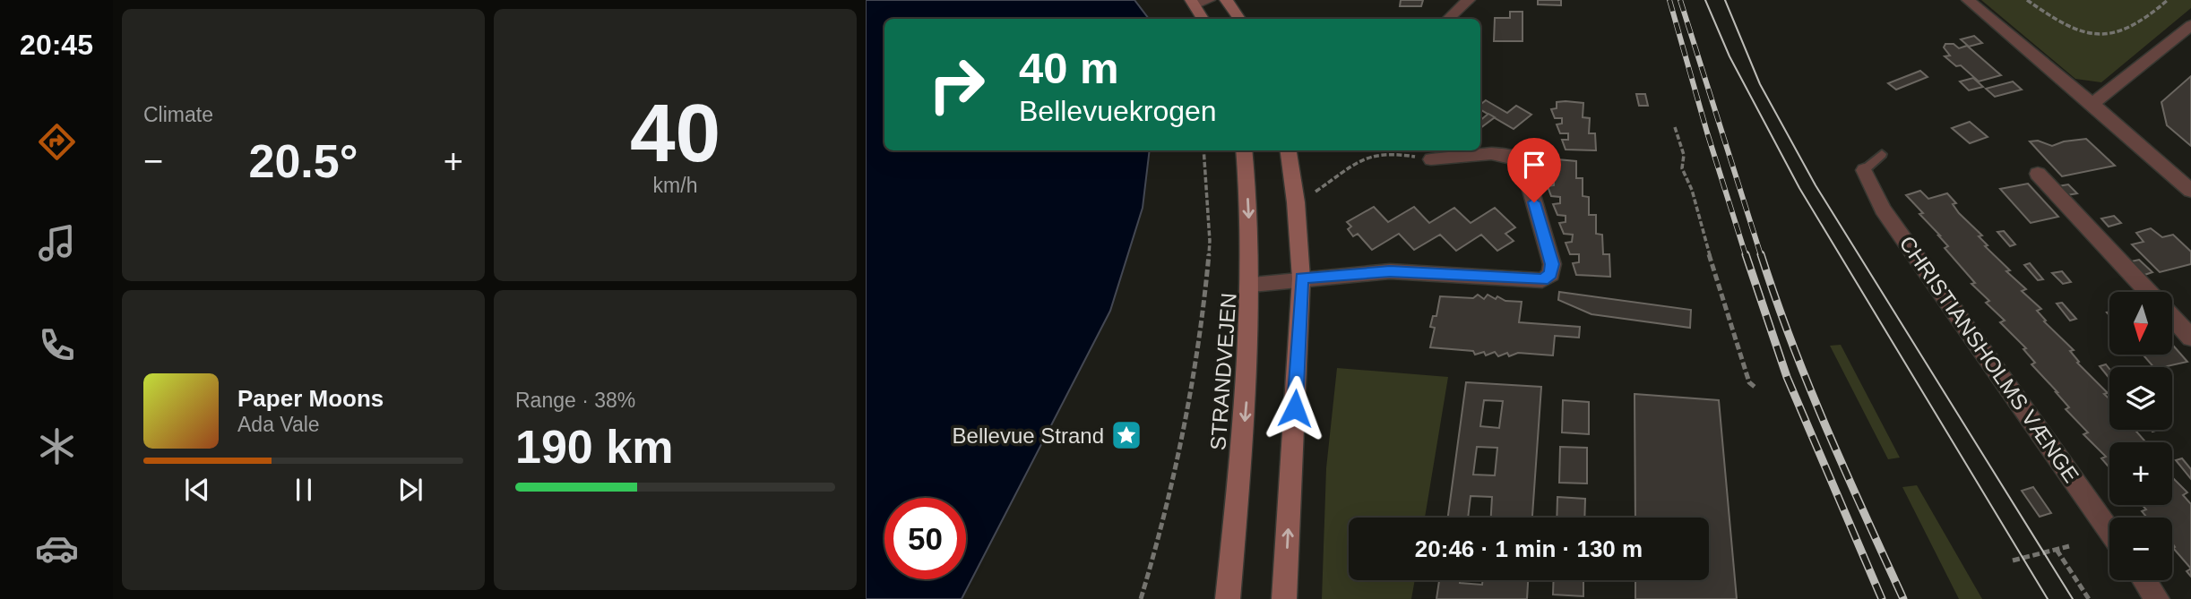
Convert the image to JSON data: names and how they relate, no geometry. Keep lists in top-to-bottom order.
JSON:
{
  "streets": {
    "main road": ["STRANDVEJEN"],
    "street": ["CHRISTIANSHOLMS VÆNGE"]
  },
  "places": {
    "place": ["Bellevue Strand"]
  },
  "north": "bottom",
  "page": {
    "tabs": "20:45",
    "tile": [
      "Climate",
      ["40", "km/h"],
      ["Range · 38%", "190 km"]
    ],
    "turn": ["40 m", "Bellevuekrogen"],
    "heat": ["−", "20.5°", "+"],
    "map_buttons": ["+", "−"],
    "song": ["Paper Moons", "Ada Vale"],
    "limit": "50",
    "trip": "20:46 · 1 min · 130 m"
  }
}
